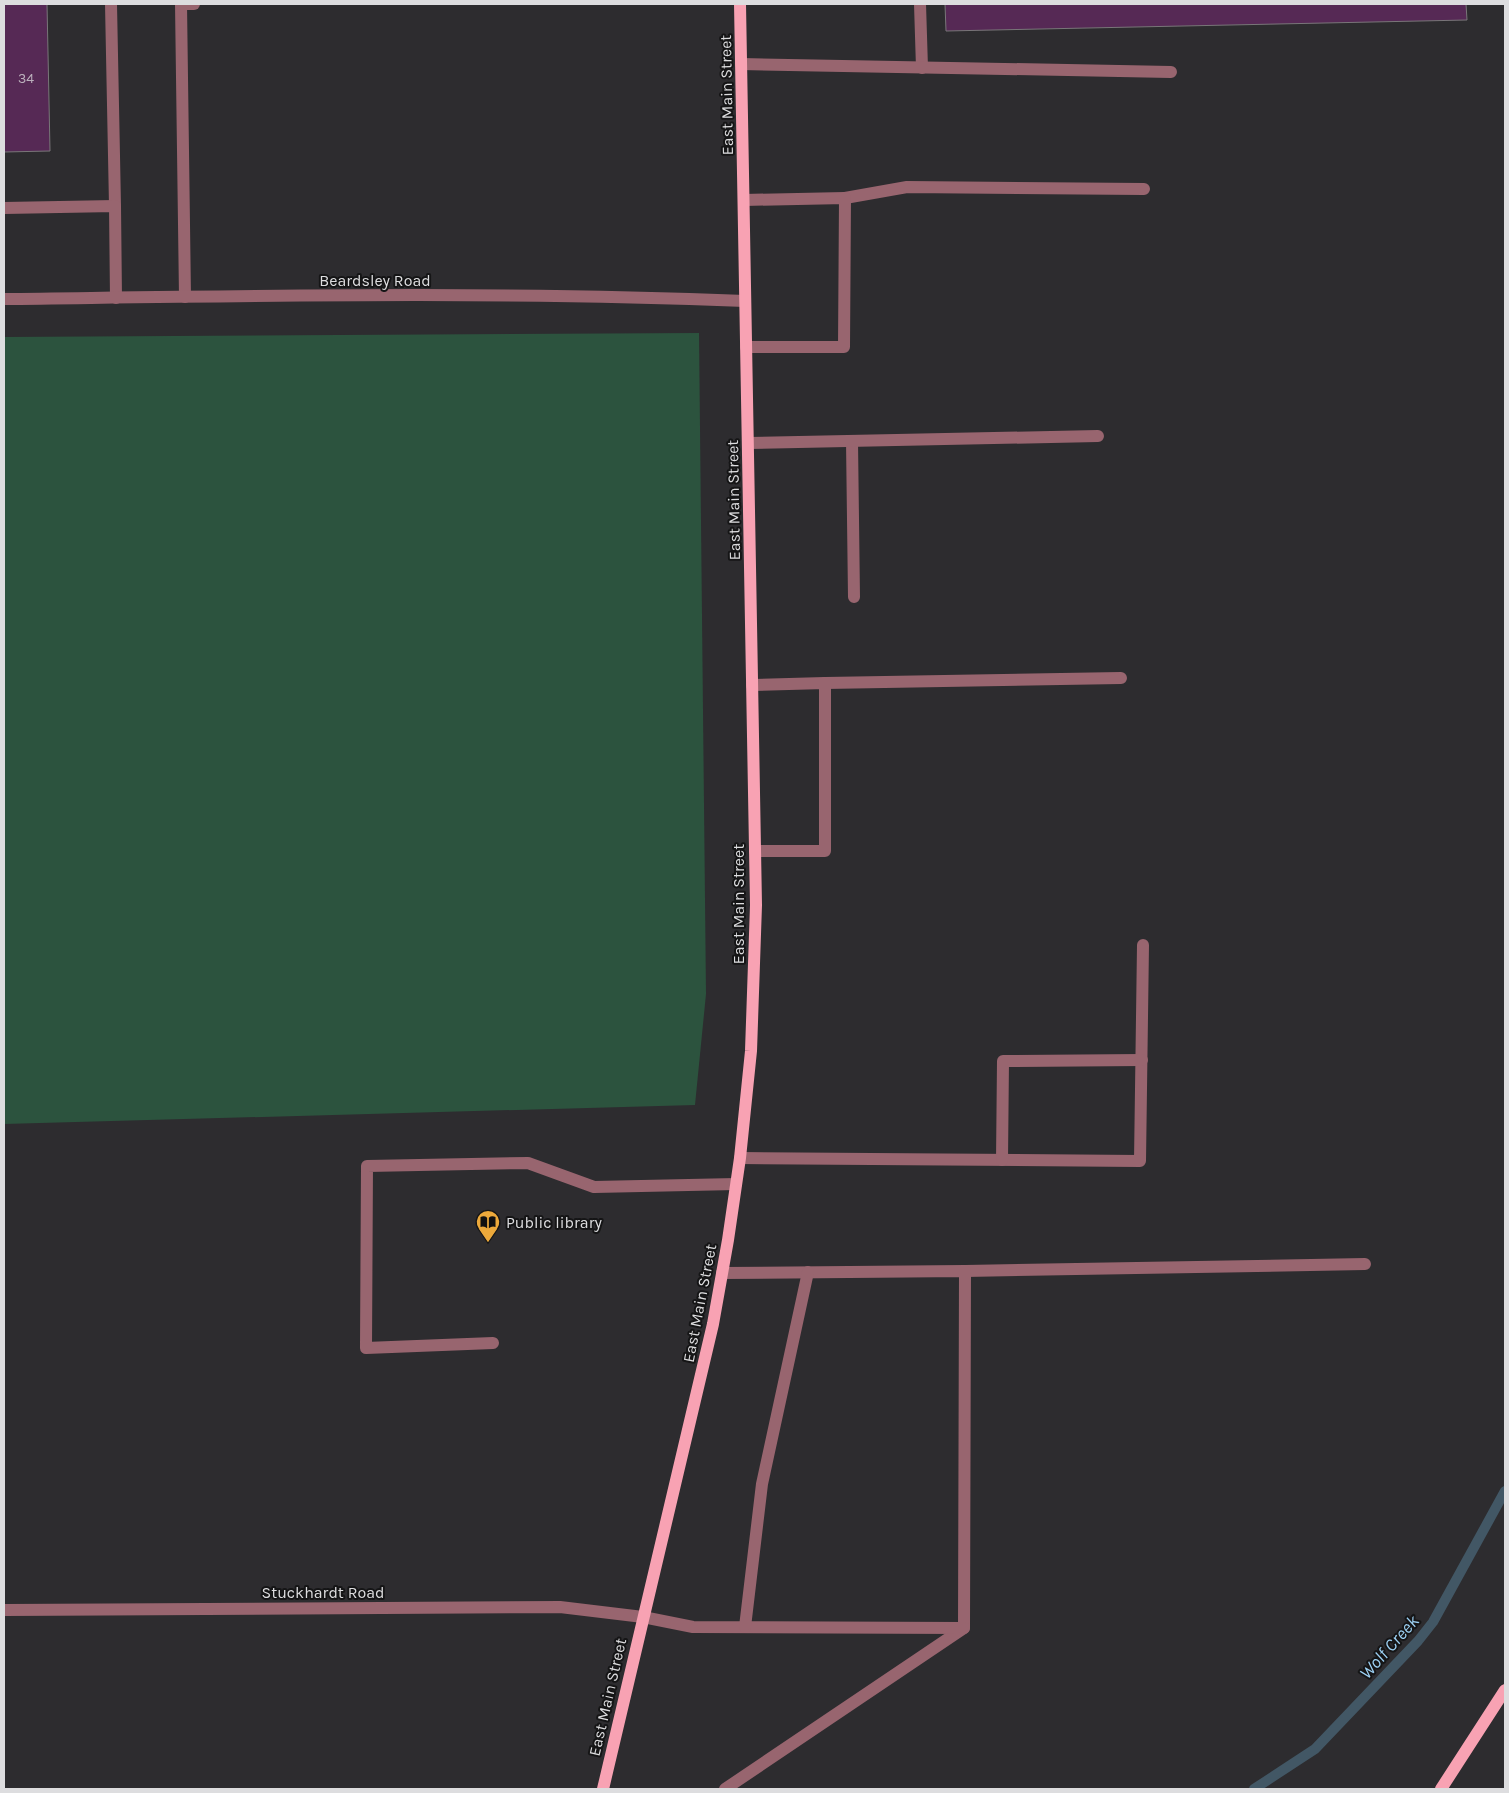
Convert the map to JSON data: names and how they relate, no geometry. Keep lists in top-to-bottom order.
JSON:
{
  "streets": {
    "main road": ["East Main Street"],
    "street": ["Beardsley Road", "Stuckhardt Road"]
  },
  "crossings": [
    ["East Main Street", "Beardsley Road"],
    ["East Main Street", "Stuckhardt Road"]
  ],
  "water": ["Wolf Creek"],
  "places": {
    "library": ["Public library"]
  },
  "house_numbers": ["34"]
}
